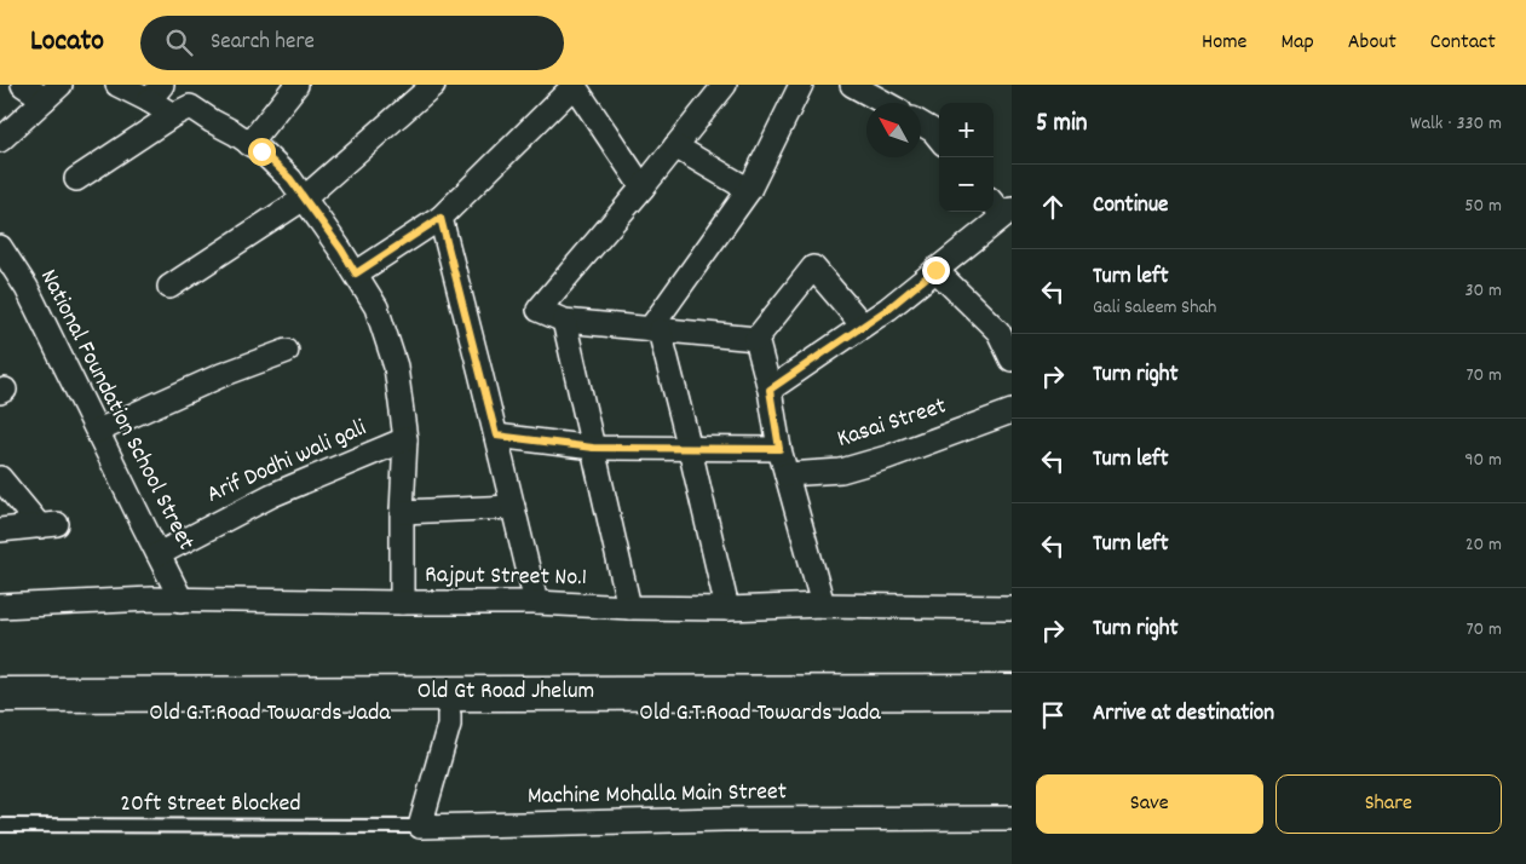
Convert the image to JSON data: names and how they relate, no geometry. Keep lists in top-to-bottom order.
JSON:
{
  "streets": {
    "main road": ["Old Gt Road Jhelum", "Old G.T.Road Towards Jada"],
    "street": [
      "National Foundation School Street",
      "Kasai Street",
      "Arif Dodhi wali gali",
      "Rajput Street No.1",
      "Machine Mohalla Main Street"
    ],
    "lane": ["20ft Street Blocked"]
  },
  "crossings": [
    ["National Foundation School Street", "Arif Dodhi wali gali"],
    ["National Foundation School Street", "Rajput Street No.1"],
    ["Machine Mohalla Main Street", "20ft Street Blocked"]
  ],
  "north": "top left",
  "page": {
    "header": "Locato",
    "search": "Search here",
    "nav": [
      "Home",
      "Map",
      "About",
      "Contact"
    ],
    "heading": ["5 min", "Walk · 330 m"],
    "map_buttons": ["+", "−"],
    "list": [
      ["Continue", "50 m"],
      ["Turn left", "Gali Saleem Shah", "30 m"],
      ["Turn right", "70 m"],
      ["Turn left", "90 m"],
      ["Turn left", "20 m"],
      ["Turn right", "70 m"],
      "Arrive at destination"
    ],
    "buttons": ["Save", "Share"]
  }
}
